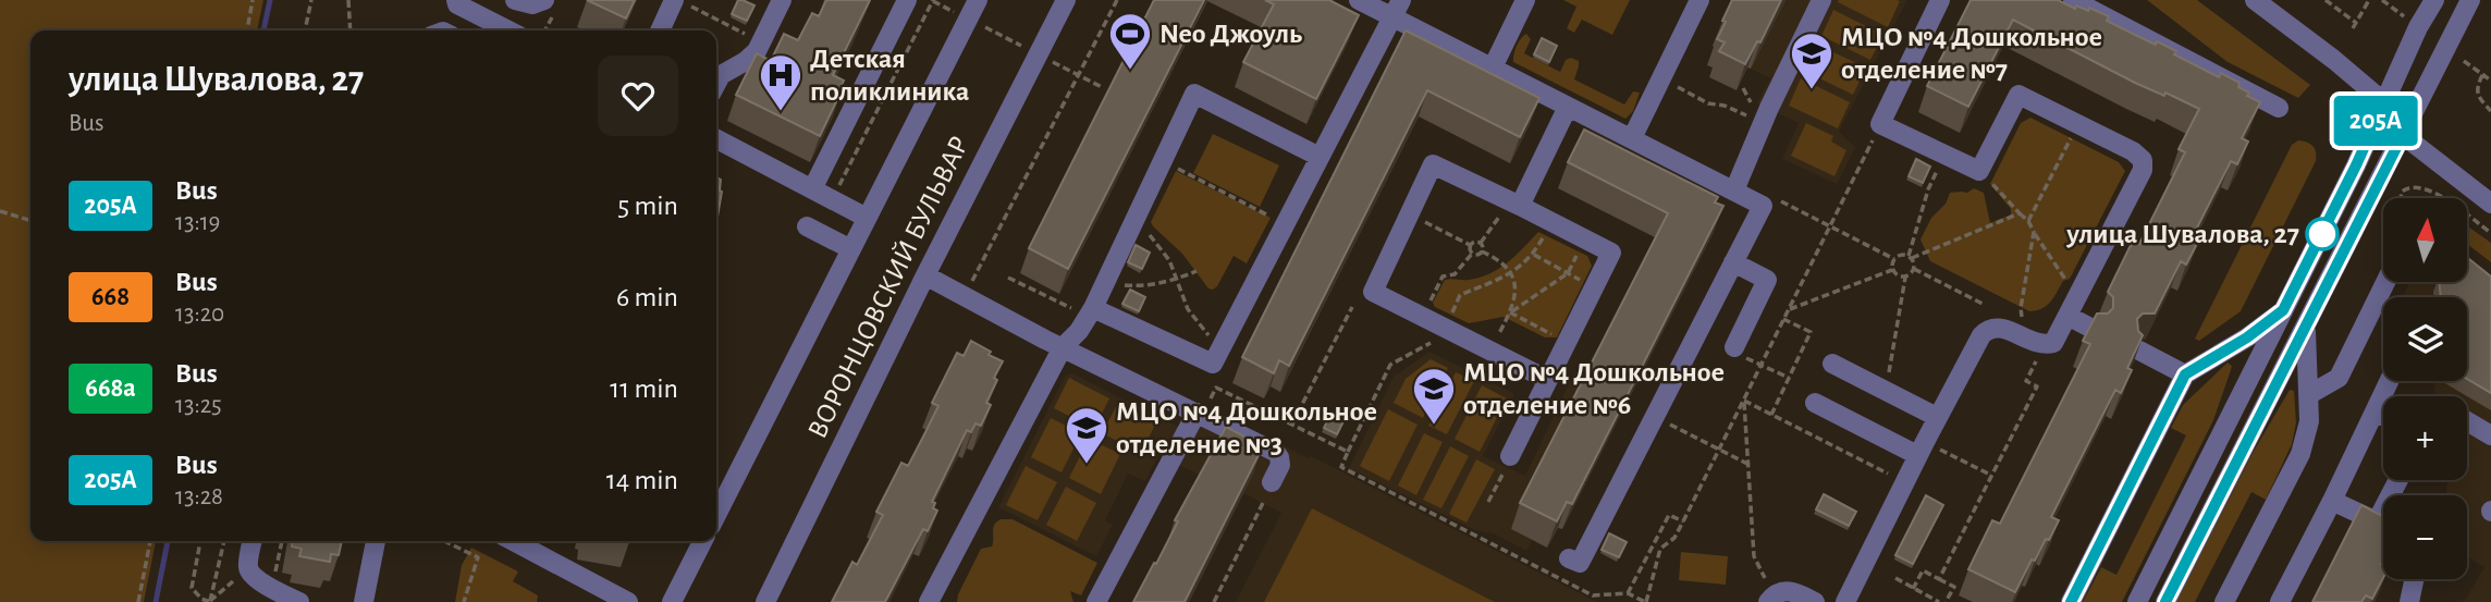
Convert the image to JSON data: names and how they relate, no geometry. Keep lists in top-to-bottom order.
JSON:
{
  "streets": {
    "street": ["ВОРОНЦОВСКИЙ БУЛЬВАР"]
  },
  "places": {
    "sports": ["Neo Джоуль"],
    "school or university": ["МЦО №4 Дошкольное отделение №7", "МЦО №4 Дошкольное отделение №6", "МЦО №4 Дошкольное отделение №3"],
    "hospital": ["Детская поликлиника"],
    "other": ["улица Шувалова, 27"]
  },
  "lines": ["bus line 205А"],
  "north": "top",
  "page": {
    "on_map": "205А",
    "heading": ["улица Шувалова, 27", "Bus"],
    "list": [
      {
        "mark": "205А",
        "name": "Bus",
        "note": "13:19",
        "value": "5 min"
      },
      {
        "mark": "668",
        "name": "Bus",
        "note": "13:20",
        "value": "6 min"
      },
      {
        "mark": "668а",
        "name": "Bus",
        "note": "13:25",
        "value": "11 min"
      },
      {
        "mark": "205А",
        "name": "Bus",
        "note": "13:28",
        "value": "14 min"
      }
    ],
    "map_buttons": ["+", "−"]
  }
}
